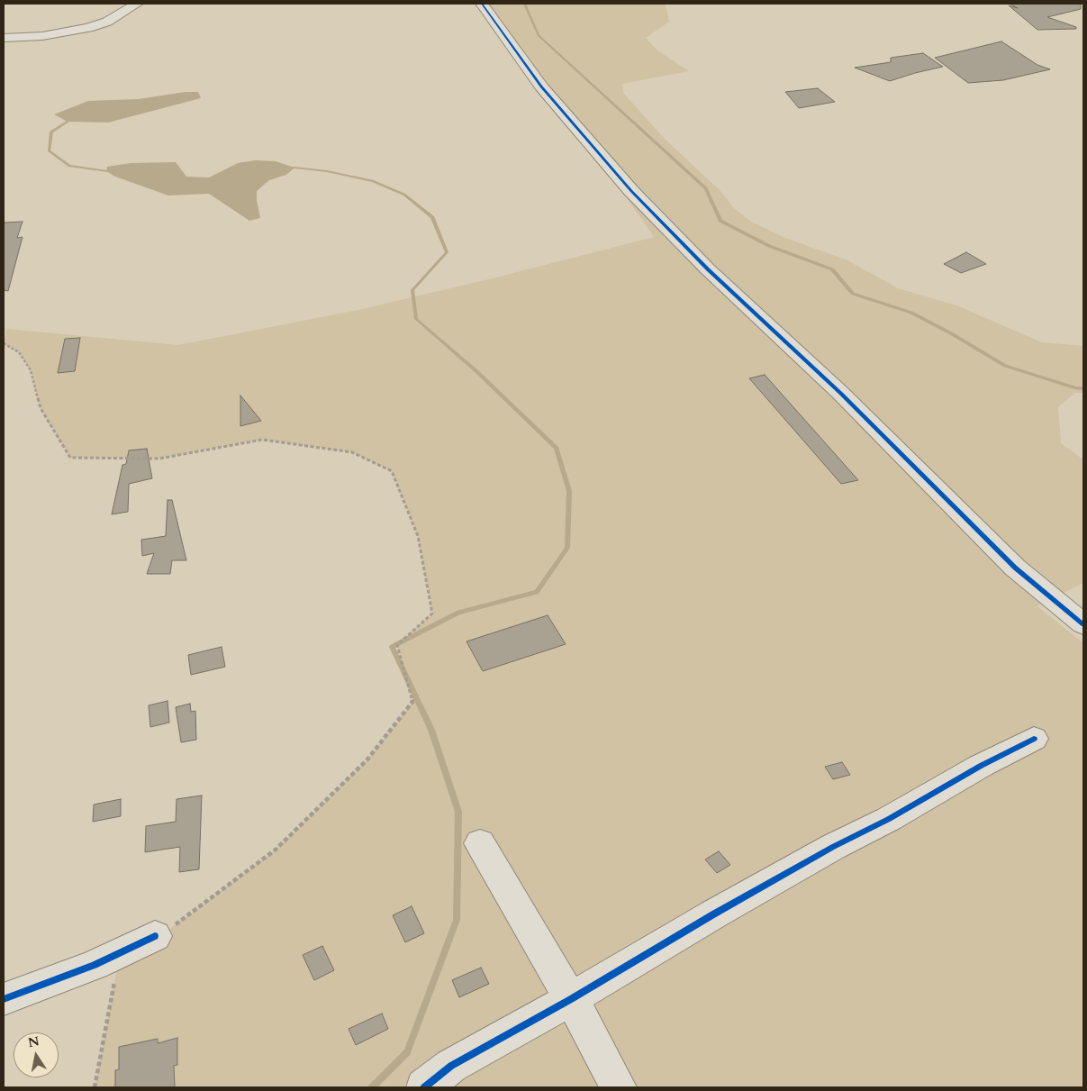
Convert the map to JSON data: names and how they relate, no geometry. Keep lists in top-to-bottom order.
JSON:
{
  "north": "top"
}
